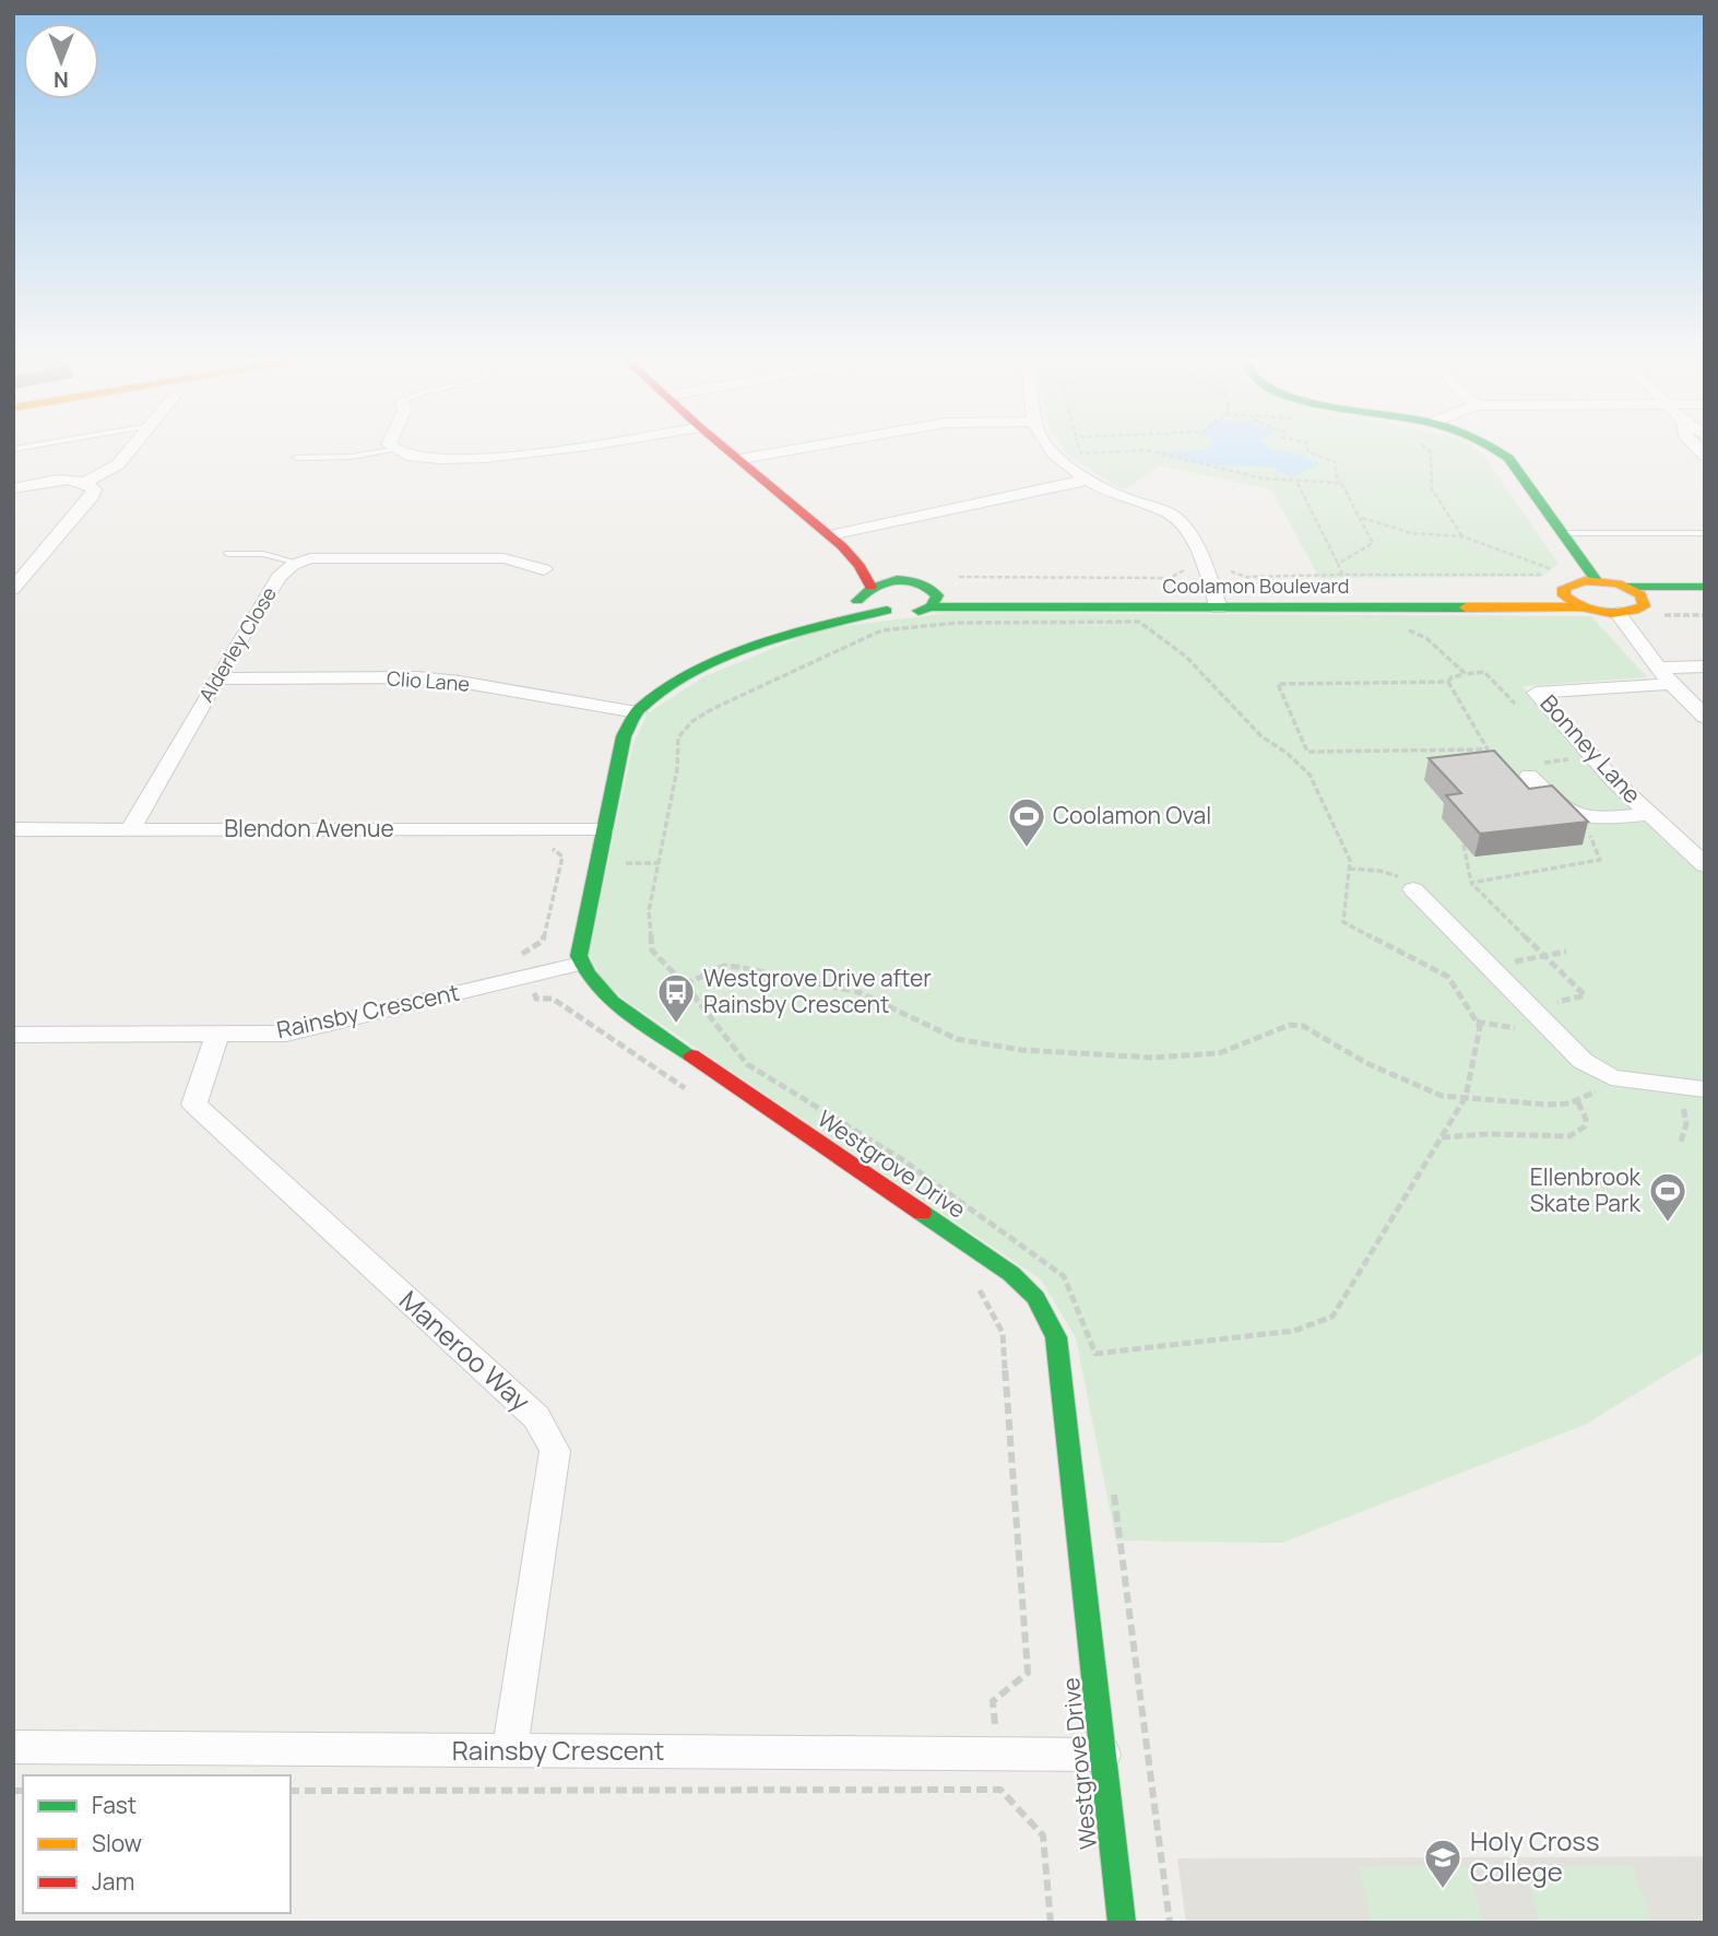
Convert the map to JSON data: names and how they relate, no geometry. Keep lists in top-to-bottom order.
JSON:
{
  "streets": {
    "street": [
      "Coolamon Boulevard",
      "Alderley Close",
      "Clio Lane",
      "Bonney Lane",
      "Blendon Avenue",
      "Rainsby Crescent",
      "Westgrove Drive",
      "Maneroo Way"
    ]
  },
  "crossings": [
    ["Alderley Close", "Clio Lane"],
    ["Alderley Close", "Blendon Avenue"],
    ["Rainsby Crescent", "Westgrove Drive"],
    ["Rainsby Crescent", "Maneroo Way"]
  ],
  "places": {
    "sports": ["Coolamon Oval", "Ellenbrook Skate Park"],
    "bus stop": ["Westgrove Drive after Rainsby Crescent"],
    "school or university": ["Holy Cross College"]
  },
  "legend": ["Fast", "Slow", "Jam"],
  "north": "bottom"
}
